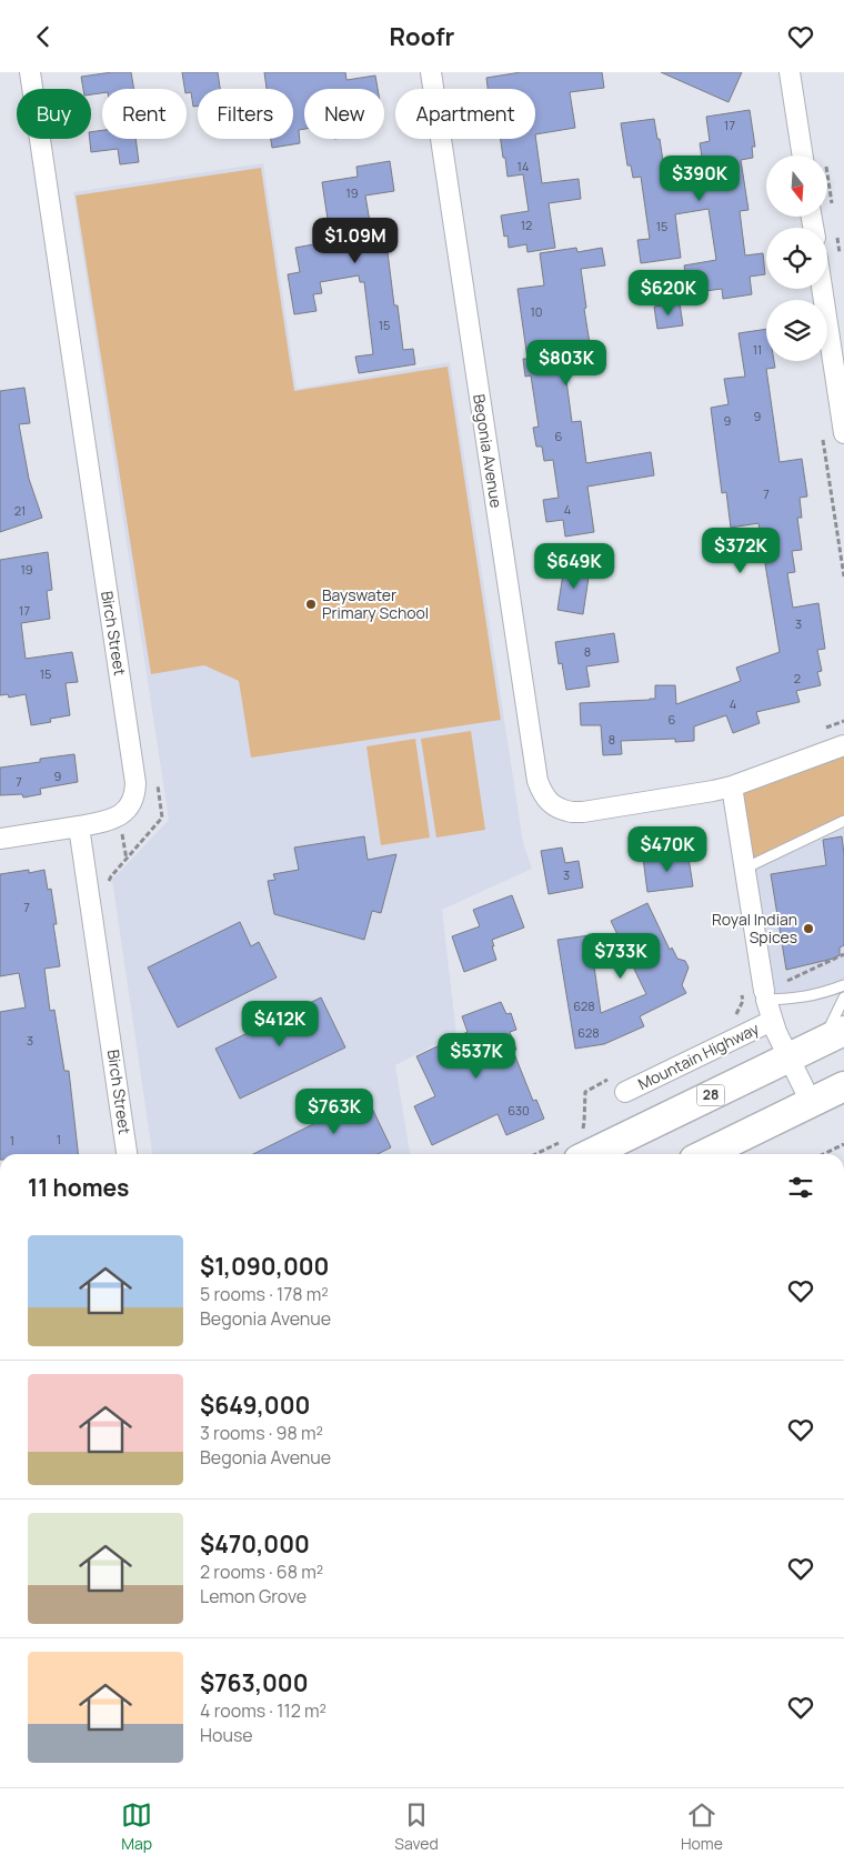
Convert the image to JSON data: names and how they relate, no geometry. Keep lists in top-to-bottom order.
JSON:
{
  "streets": {
    "main road": ["28"],
    "street": ["Begonia Avenue", "Birch Street", "Mountain Highway"]
  },
  "places": ["Bayswater Primary School", "Royal Indian Spices"],
  "house_numbers": [
    "17",
    "14",
    "19",
    "12",
    "15",
    "10",
    "15",
    "11",
    "9",
    "9",
    "6",
    "7",
    "4",
    "21",
    "19",
    "17",
    "3",
    "8",
    "15",
    "2",
    "4",
    "6",
    "8",
    "9",
    "7",
    "3",
    "7",
    "628",
    "628",
    "3",
    "630",
    "1",
    "1"
  ],
  "north": "bottom",
  "page": {
    "header": "Roofr",
    "chip": [
      "Buy",
      "Rent",
      "Filters",
      "New",
      "Apartment"
    ],
    "price": [
      "$390K",
      "$1.09M",
      "$620K",
      "$803K",
      "$372K",
      "$649K",
      "$470K",
      "$733K",
      "$412K",
      "$537K",
      "$763K"
    ],
    "heading": "11 homes",
    "list": [
      {
        "name": "$1,090,000",
        "note": "5 rooms · 178 m² · Begonia Avenue"
      },
      {
        "name": "$649,000",
        "note": "3 rooms · 98 m² · Begonia Avenue"
      },
      {
        "name": "$470,000",
        "note": "2 rooms · 68 m² · Lemon Grove"
      },
      {
        "name": "$763,000",
        "note": "4 rooms · 112 m² · House"
      }
    ],
    "tabs": ["Map", "Saved", "Home"]
  }
}
